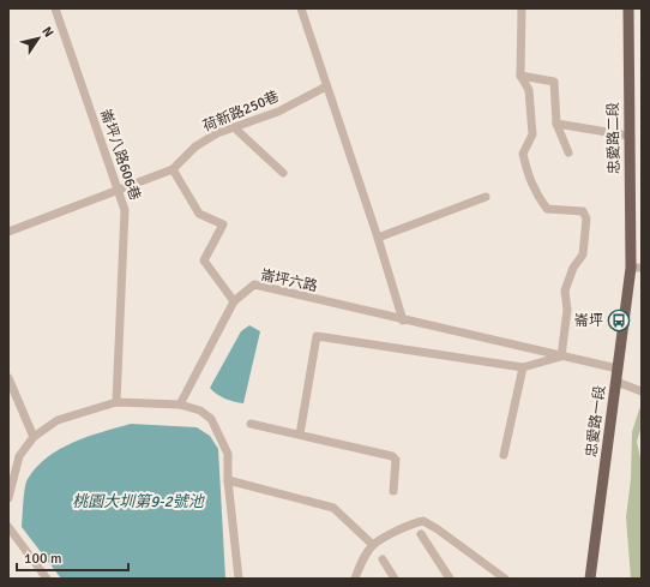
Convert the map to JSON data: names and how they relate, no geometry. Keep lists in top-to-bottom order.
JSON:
{
  "streets": {
    "main road": ["忠愛路二段", "忠愛路一段"],
    "street": ["荷新路250巷", "崙坪八路606巷", "崙坪六路"]
  },
  "crossings": [
    ["荷新路250巷", "崙坪八路606巷"],
    ["忠愛路二段", "忠愛路一段"],
    ["崙坪六路", "忠愛路一段"]
  ],
  "water": ["桃園大圳第9-2號池"],
  "places": {
    "bus stop": ["崙坪"]
  },
  "scale_bar": "100 m",
  "north": "top right"
}
